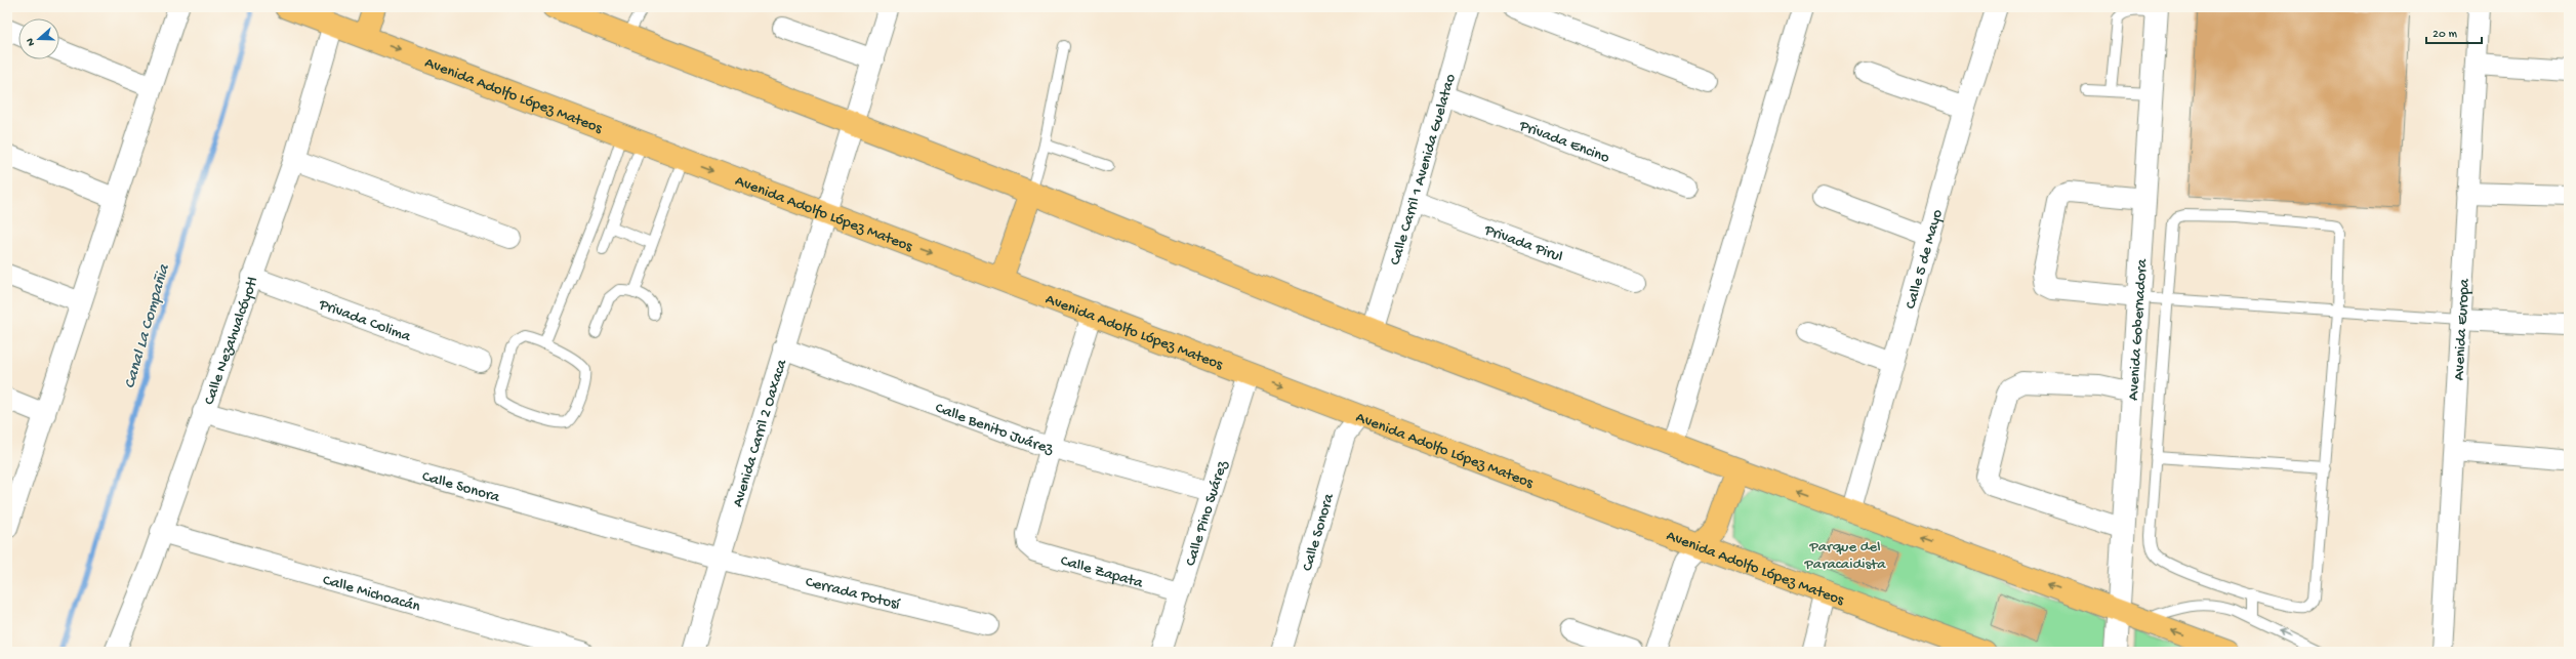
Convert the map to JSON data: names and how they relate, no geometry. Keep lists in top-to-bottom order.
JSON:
{
  "streets": {
    "main road": ["Avenida Adolfo López Mateos"],
    "street": [
      "Privada Encino",
      "Calle Carril 1 Avenida Guelatao",
      "Privada Pirul",
      "Calle 5 de Mayo",
      "Privada Colima",
      "Avenida Gobernadora",
      "Avenida Europa",
      "Calle Nezahualcóyotl",
      "Calle Benito Juárez",
      "Avenida Carril 2 Oaxaca",
      "Calle Sonora",
      "Calle Pino Suárez",
      "Calle Zapata",
      "Calle Michoacán",
      "Cerrada Potosí"
    ]
  },
  "crossings": [
    ["Avenida Adolfo López Mateos", "Calle Nezahualcóyotl"],
    ["Avenida Adolfo López Mateos", "Avenida Carril 2 Oaxaca"],
    ["Avenida Adolfo López Mateos", "Calle Sonora"],
    ["Avenida Adolfo López Mateos", "Calle Pino Suárez"],
    ["Privada Encino", "Calle Carril 1 Avenida Guelatao"],
    ["Calle Carril 1 Avenida Guelatao", "Privada Pirul"],
    ["Privada Colima", "Calle Nezahualcóyotl"],
    ["Calle Nezahualcóyotl", "Calle Sonora"],
    ["Calle Nezahualcóyotl", "Calle Michoacán"],
    ["Calle Benito Juárez", "Avenida Carril 2 Oaxaca"],
    ["Calle Benito Juárez", "Calle Pino Suárez"],
    ["Calle Benito Juárez", "Calle Zapata"],
    ["Avenida Carril 2 Oaxaca", "Calle Sonora"],
    ["Avenida Carril 2 Oaxaca", "Cerrada Potosí"],
    ["Calle Sonora", "Cerrada Potosí"],
    ["Calle Pino Suárez", "Calle Zapata"]
  ],
  "water": ["Canal La Compañia"],
  "parks": ["Parque del Paracaidista"],
  "scale_bar": "20 m",
  "north": "left"
}
